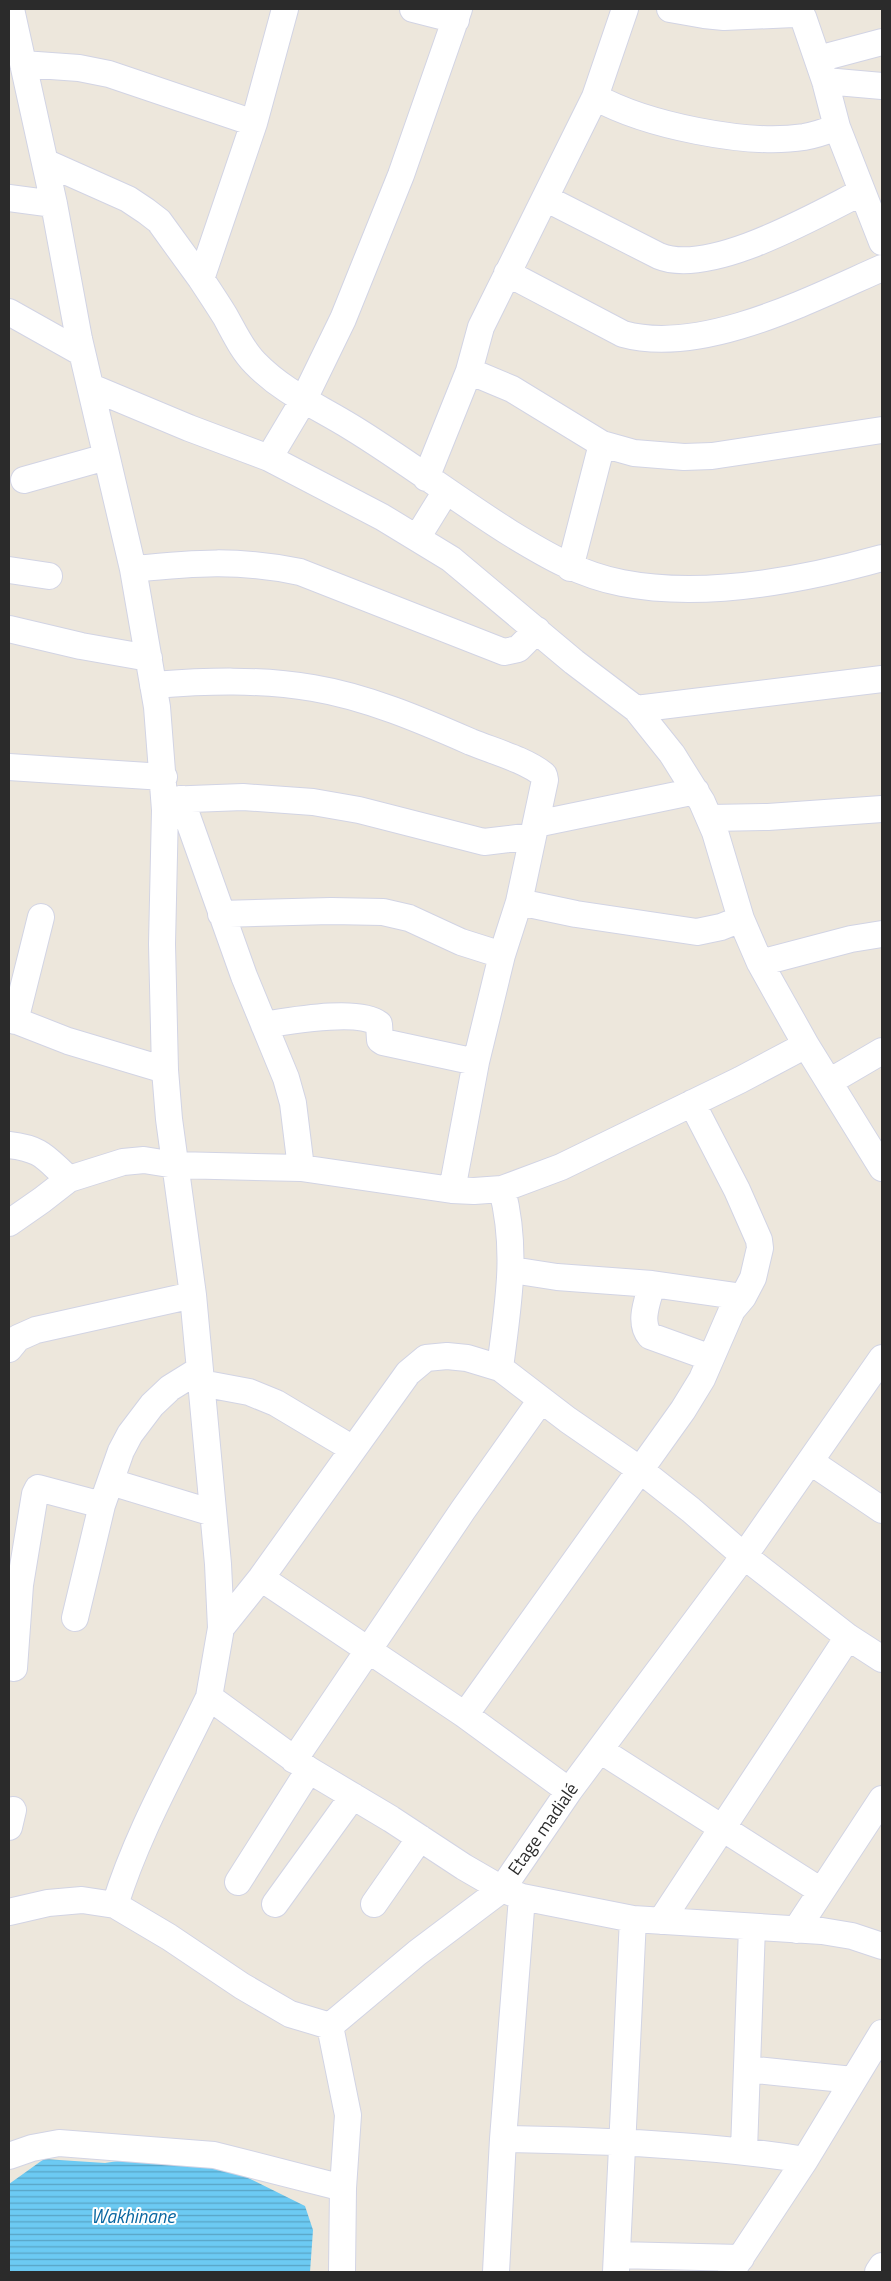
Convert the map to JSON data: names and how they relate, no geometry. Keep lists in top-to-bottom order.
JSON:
{
  "streets": {
    "street": ["Etage madialé"]
  },
  "water": ["Wakhinane"]
}
